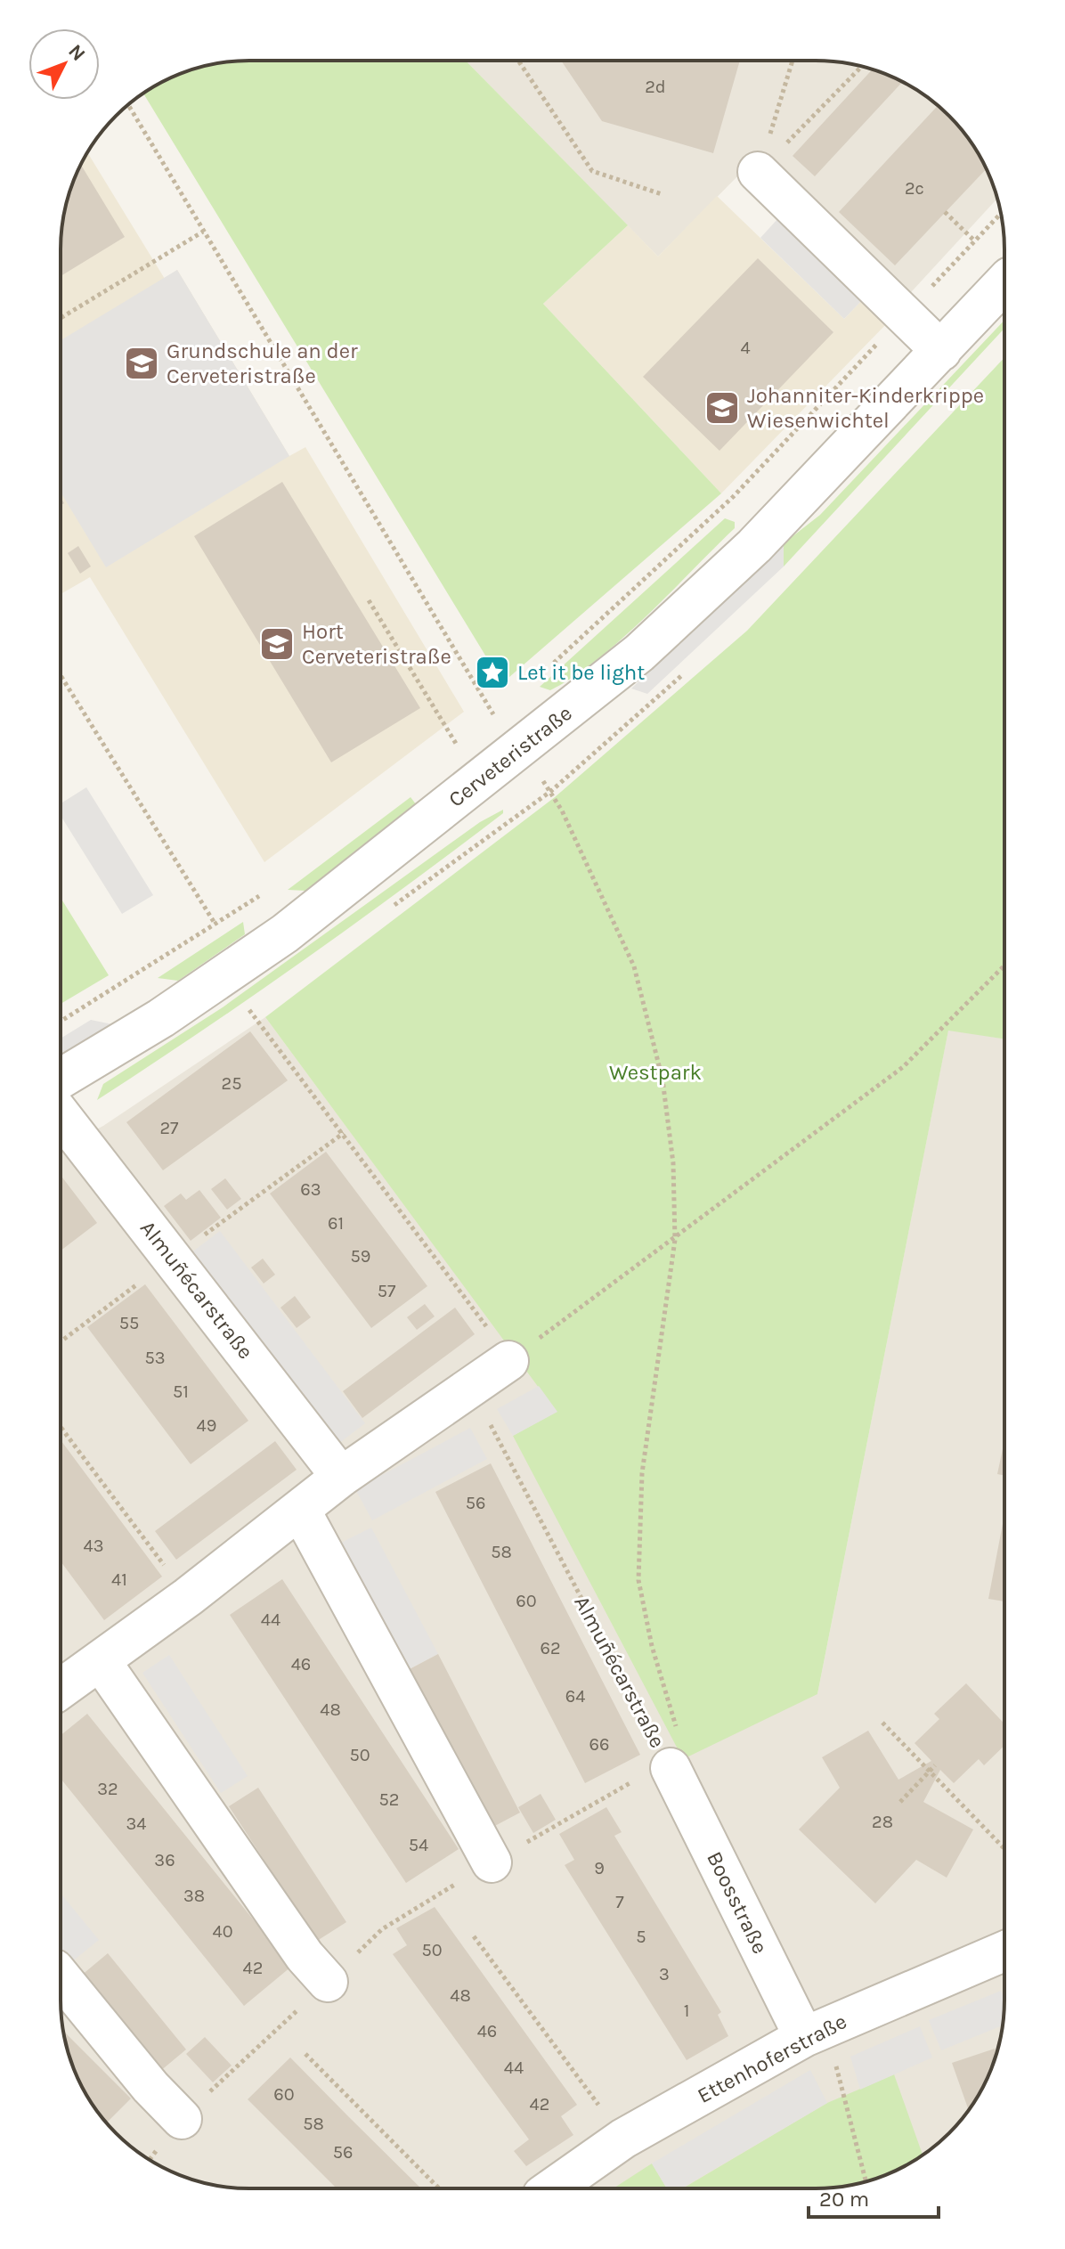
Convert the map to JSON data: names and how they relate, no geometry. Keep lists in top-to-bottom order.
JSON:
{
  "streets": {
    "street": [
      "Cerveteristraße",
      "Almuñécarstraße",
      "Boosstraße",
      "Ettenhoferstraße"
    ]
  },
  "crossings": [
    ["Almuñécarstraße", "Boosstraße"],
    ["Boosstraße", "Ettenhoferstraße"]
  ],
  "parks": ["Westpark"],
  "places": {
    "school or university": ["Grundschule an der Cerveteristraße", "Johanniter-Kinderkrippe Wiesenwichtel", "Hort Cerveteristraße"],
    "place": ["Let it be light"]
  },
  "house_numbers": [
    "2d",
    "2c",
    "4",
    "25",
    "27",
    "63",
    "61",
    "59",
    "57",
    "55",
    "53",
    "51",
    "49",
    "56",
    "43",
    "58",
    "41",
    "60",
    "44",
    "62",
    "46",
    "64",
    "48",
    "66",
    "50",
    "32",
    "52",
    "28",
    "34",
    "54",
    "36",
    "9",
    "38",
    "7",
    "40",
    "5",
    "50",
    "42",
    "3",
    "48",
    "1",
    "46",
    "44",
    "60",
    "42",
    "58",
    "56"
  ],
  "scale_bar": "20 m",
  "north": "top right"
}
